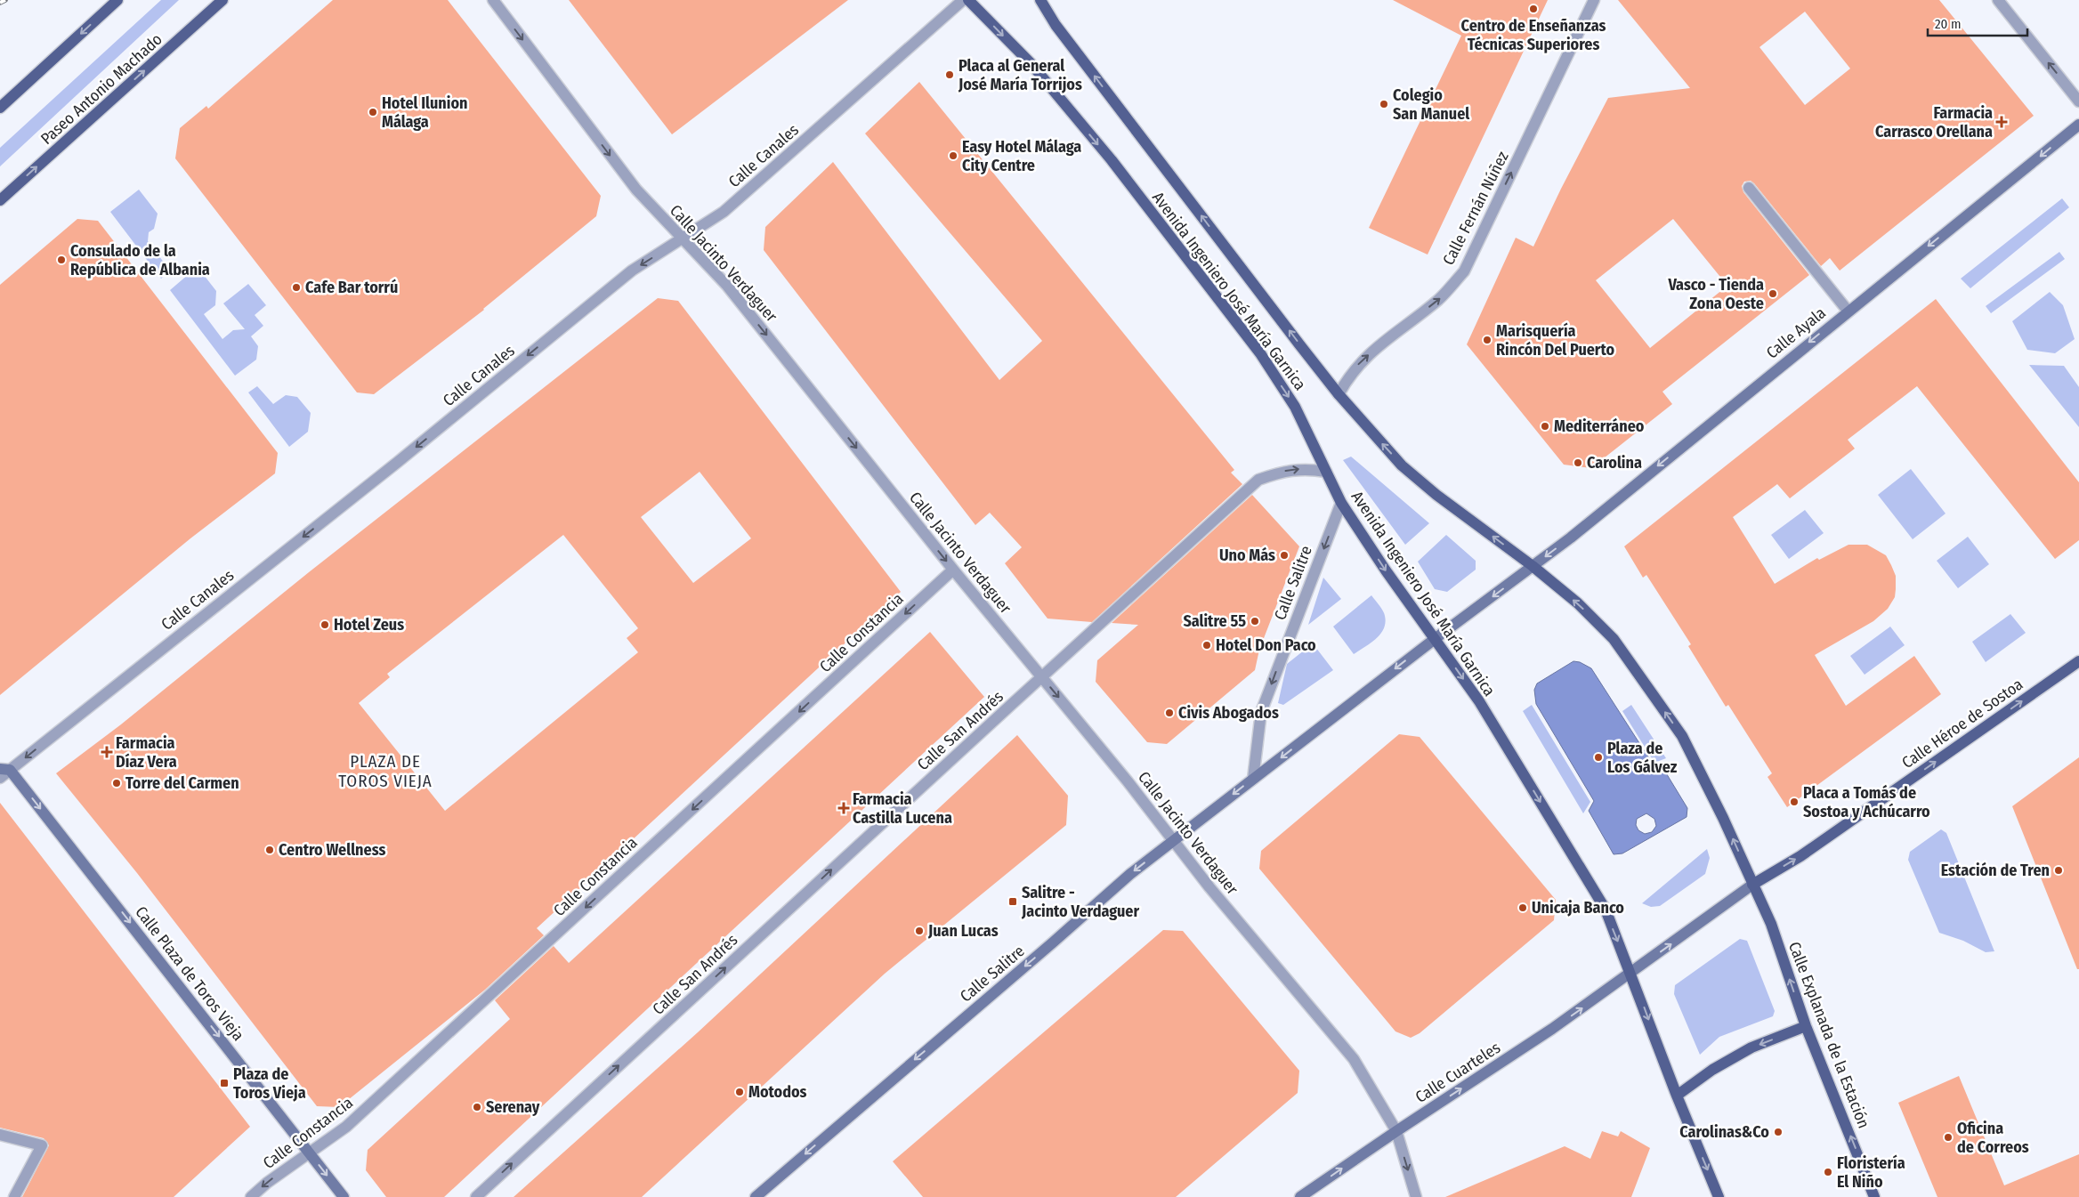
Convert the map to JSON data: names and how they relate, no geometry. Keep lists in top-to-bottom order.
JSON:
{
  "streets": {
    "main road": [
      "Paseo Antonio Machado",
      "Avenida Ingeniero José María Garnica",
      "Calle Ayala",
      "Calle Salitre",
      "Calle Héroe de Sostoa",
      "Calle Plaza de Toros Vieja",
      "Calle Explanada de la Estación",
      "Calle Cuarteles"
    ],
    "street": [
      "Calle Canales",
      "Calle Fernán Núñez",
      "Calle Jacinto Verdaguer",
      "Calle Constancia",
      "Calle San Andrés"
    ]
  },
  "crossings": [
    ["Calle Canales", "Calle Jacinto Verdaguer"],
    ["Calle Canales", "Calle Plaza de Toros Vieja"],
    ["Calle Fernán Núñez", "Avenida Ingeniero José María Garnica"],
    ["Calle Jacinto Verdaguer", "Calle Salitre"],
    ["Calle Jacinto Verdaguer", "Calle Constancia"],
    ["Calle Jacinto Verdaguer", "Calle San Andrés"],
    ["Calle Jacinto Verdaguer", "Calle Cuarteles"],
    ["Avenida Ingeniero José María Garnica", "Calle Ayala"],
    ["Avenida Ingeniero José María Garnica", "Calle Salitre"],
    ["Avenida Ingeniero José María Garnica", "Calle Héroe de Sostoa"],
    ["Avenida Ingeniero José María Garnica", "Calle San Andrés"],
    ["Avenida Ingeniero José María Garnica", "Calle Explanada de la Estación"],
    ["Avenida Ingeniero José María Garnica", "Calle Cuarteles"],
    ["Calle Ayala", "Calle Salitre"],
    ["Calle Constancia", "Calle Plaza de Toros Vieja"],
    ["Calle Héroe de Sostoa", "Calle Explanada de la Estación"],
    ["Calle Héroe de Sostoa", "Calle Cuarteles"],
    ["Calle Explanada de la Estación", "Calle Cuarteles"]
  ],
  "one_way": [
    "Calle Canales",
    "Calle Fernán Núñez",
    "Calle Jacinto Verdaguer",
    "Calle Ayala",
    "Calle Salitre",
    "Calle Constancia",
    "Calle Héroe de Sostoa",
    "Calle San Andrés",
    "Calle Plaza de Toros Vieja",
    "Calle Explanada de la Estación",
    "Calle Cuarteles"
  ],
  "districts": ["PLAZA DE TOROS VIEJA"],
  "places": {
    "other": [
      "Centro de Enseñanzas Técnicas Superiores",
      "Placa al General José María Torrijos",
      "Colegio San Manuel",
      "Hotel Ilunion Málaga",
      "Easy Hotel Málaga City Centre",
      "Consulado de la República de Albania",
      "Cafe Bar torrú",
      "Vasco - Tienda Zona Oeste",
      "Marisquería Rincón Del Puerto",
      "Mediterráneo",
      "Carolina",
      "Uno Más",
      "Salitre 55",
      "Hotel Zeus",
      "Hotel Don Paco",
      "Civis Abogados",
      "Plaza de Los Gálvez",
      "Torre del Carmen",
      "Placa a Tomás de Sostoa y Achúcarro",
      "Centro Wellness",
      "Estación de Tren",
      "Unicaja Banco",
      "Juan Lucas",
      "Motodos",
      "Serenay",
      "Carolinas&Co",
      "Oficina de Correos",
      "Floristería El Niño"
    ],
    "health": ["Farmacia Carrasco Orellana", "Farmacia Díaz Vera", "Farmacia Castilla Lucena"],
    "transit": ["Salitre - Jacinto Verdaguer", "Plaza de Toros Vieja"]
  },
  "scale_bar": "20 m"
}
